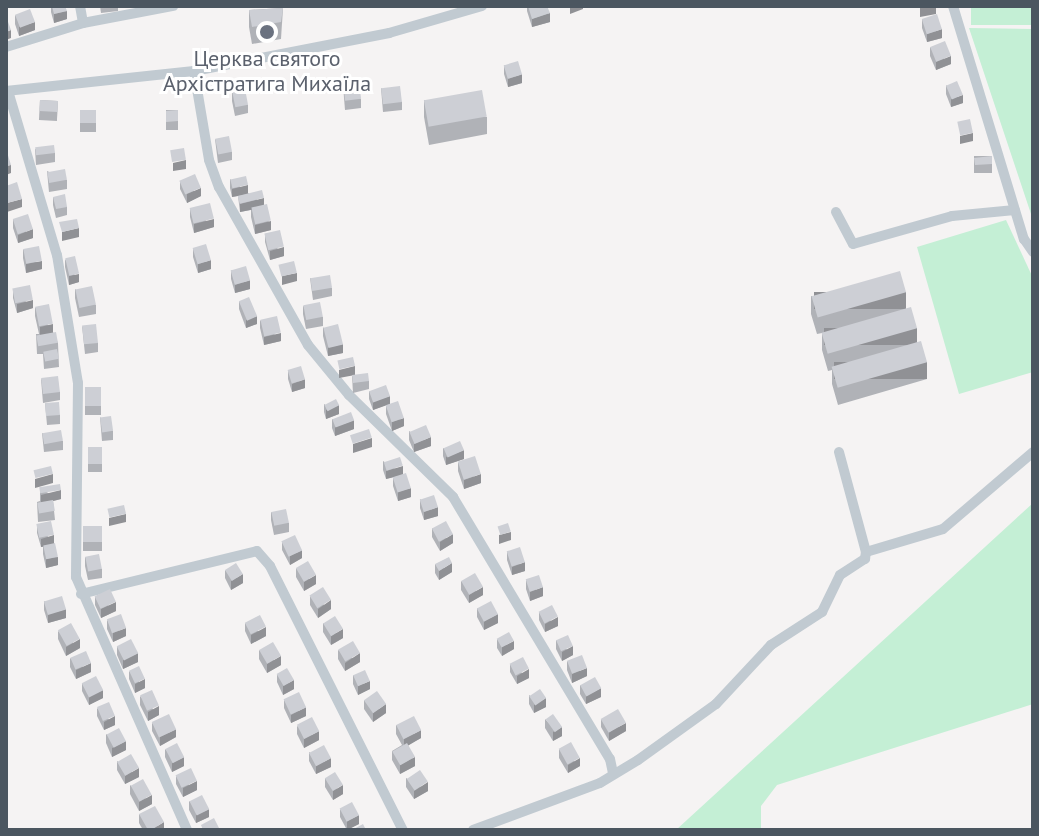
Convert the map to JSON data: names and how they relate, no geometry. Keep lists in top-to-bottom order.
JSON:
{
  "places": ["Церква святого Архістратига Михаїла"]
}
